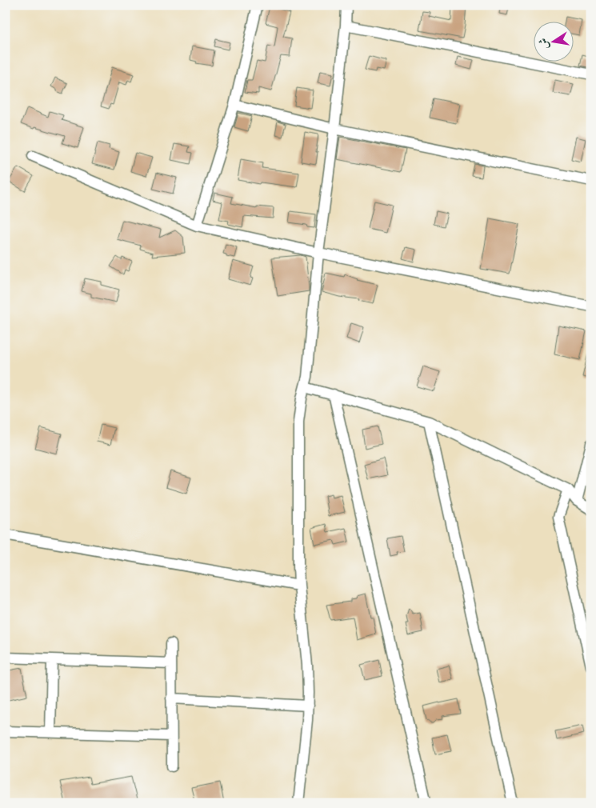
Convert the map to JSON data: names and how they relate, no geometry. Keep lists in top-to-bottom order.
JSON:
{
  "north": "left"
}
